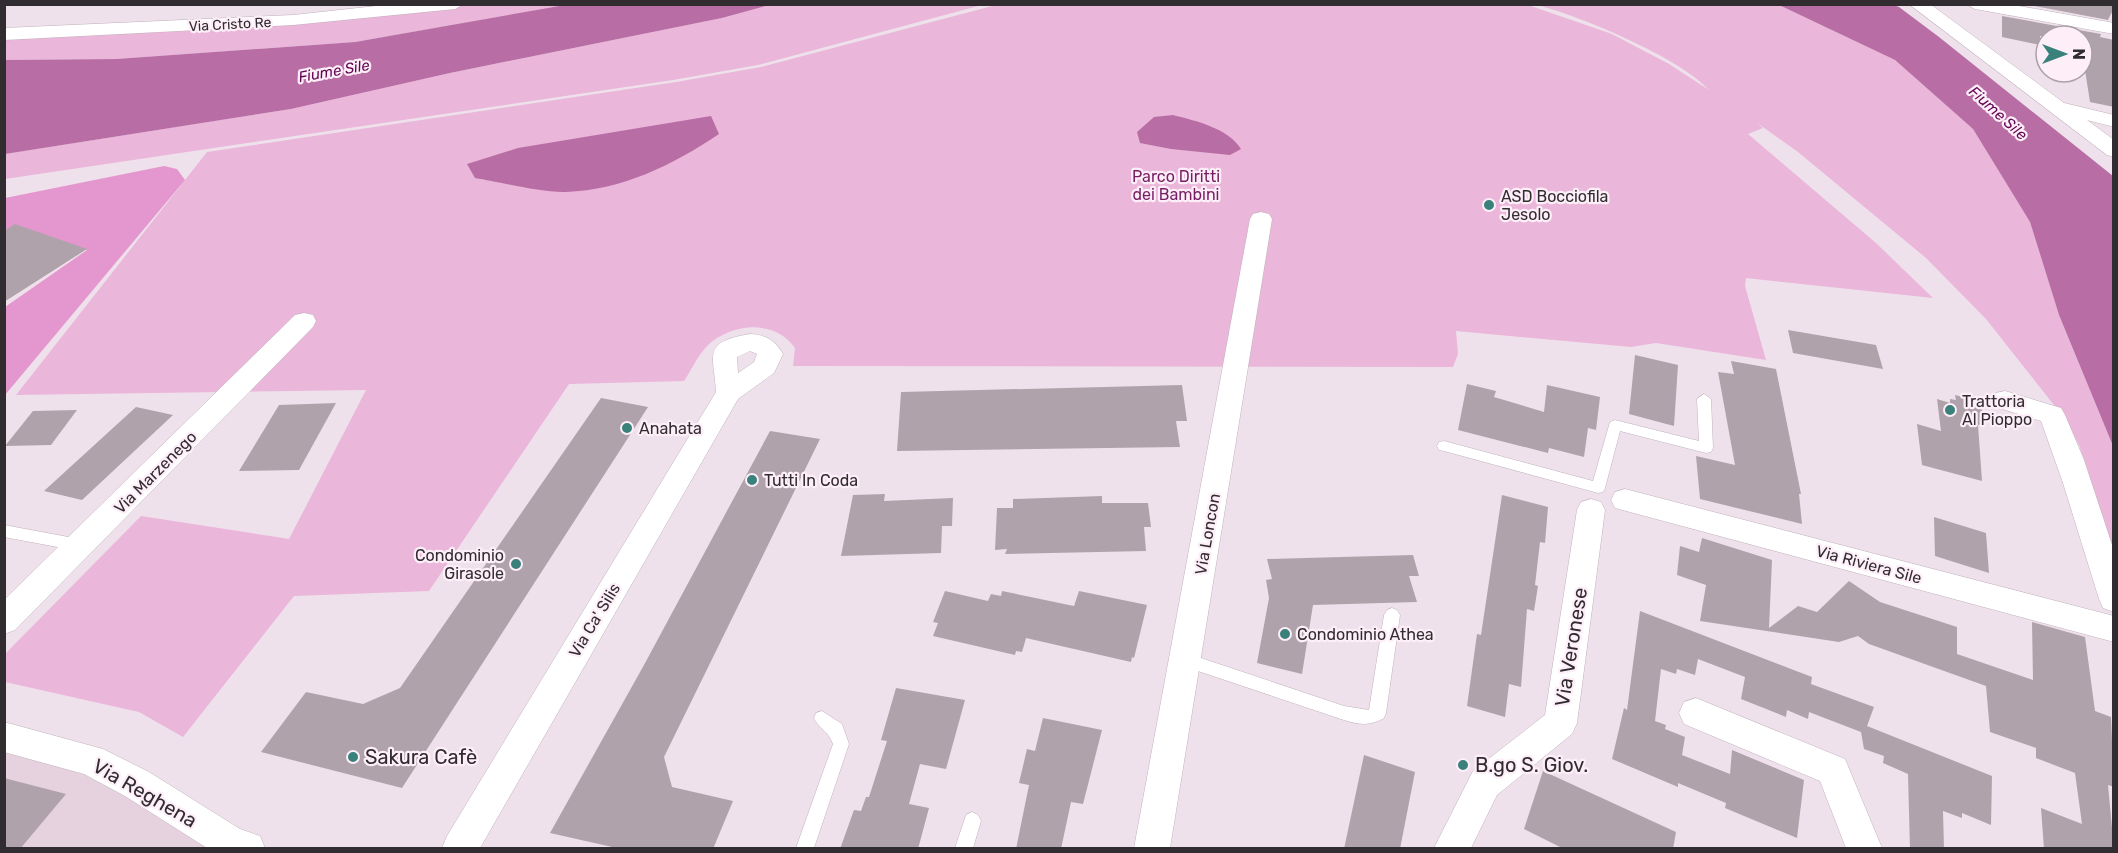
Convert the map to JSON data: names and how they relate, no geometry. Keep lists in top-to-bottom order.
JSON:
{
  "streets": {
    "street": [
      "Via Cristo Re",
      "Via Marzenego",
      "Via Loncon",
      "Via Riviera Sile",
      "Via Ca' Silis",
      "Via Veronese",
      "Via Reghena"
    ]
  },
  "water": ["Fiume Sile"],
  "parks": ["Parco Diritti dei Bambini"],
  "places": [
    "ASD Bocciofila Jesolo",
    "Trattoria Al Pioppo",
    "Anahata",
    "Tutti In Coda",
    "Condominio Girasole",
    "Condominio Athea",
    "Sakura Cafè",
    "B.go S. Giov."
  ],
  "north": "right"
}
